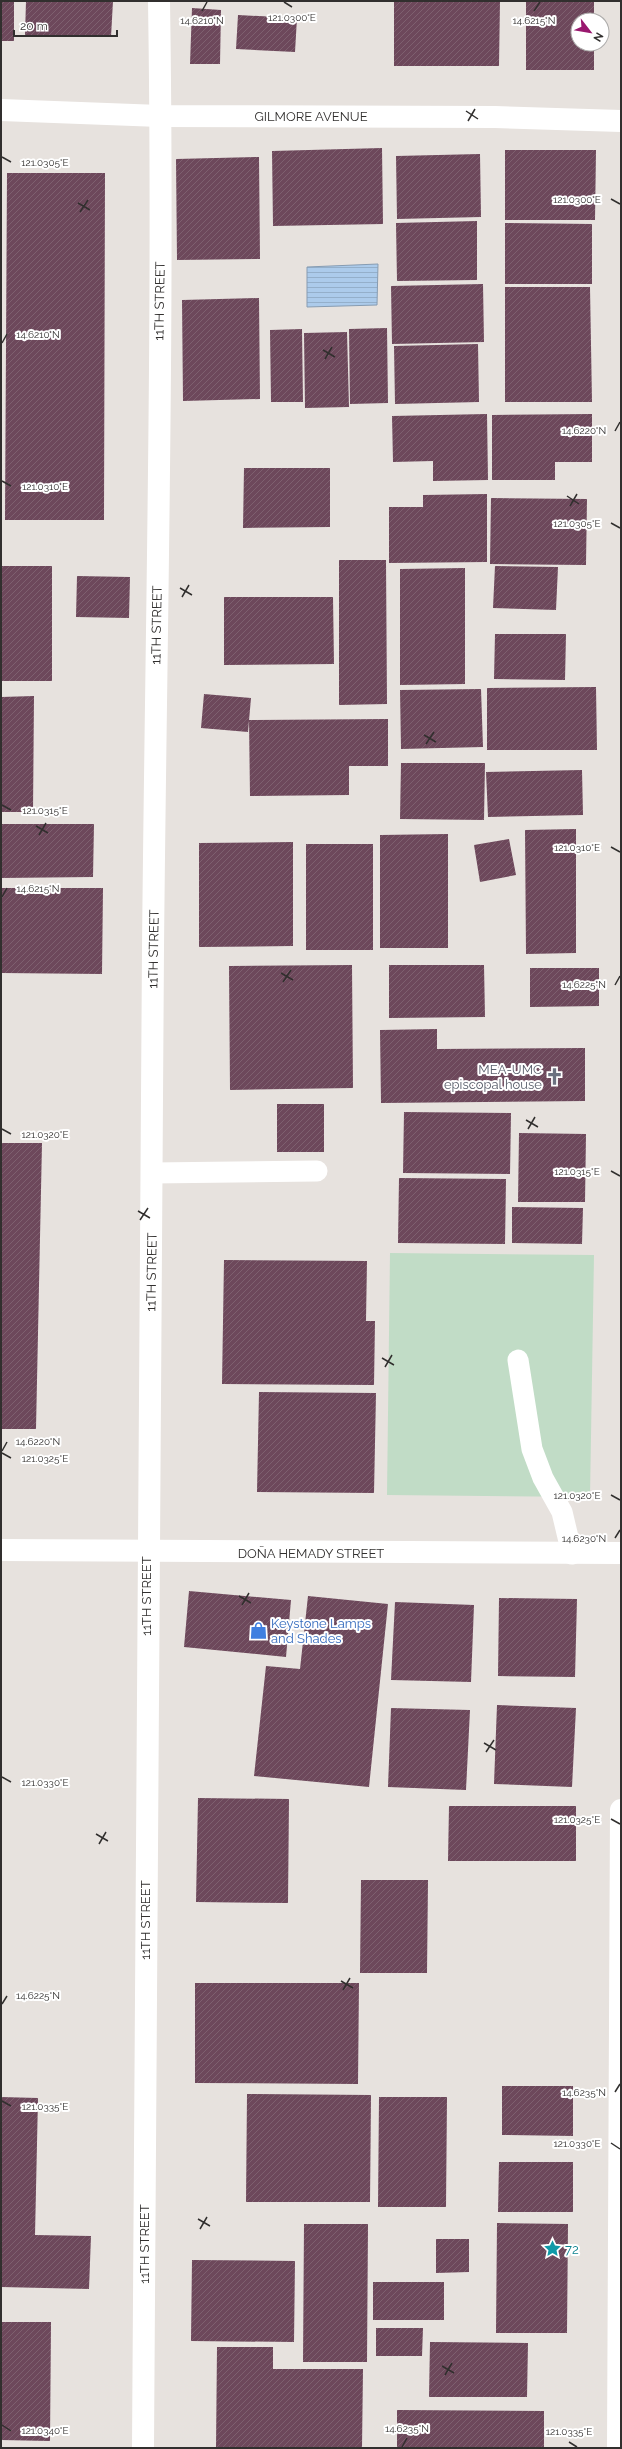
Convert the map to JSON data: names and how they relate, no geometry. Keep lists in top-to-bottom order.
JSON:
{
  "streets": {
    "street": ["GILMORE AVENUE", "11TH STREET", "DOÑA HEMADY STREET"]
  },
  "crossings": [
    ["GILMORE AVENUE", "11TH STREET"],
    ["11TH STREET", "DOÑA HEMADY STREET"]
  ],
  "places": {
    "church": ["MEA-UMC episcopal house"],
    "shop": ["Keystone Lamps and Shades"],
    "place": ["72"]
  },
  "scale_bar": "20 m",
  "north": "bottom right",
  "coordinates": [
    "121.0300°E",
    "14.6210°N",
    "14.6215°N",
    "121.0305°E",
    "14.6220°N",
    "121.0310°E",
    "121.0315°E",
    "14.6225°N",
    "121.0320°E",
    "121.0325°E",
    "14.6230°N",
    "121.0330°E",
    "14.6235°N",
    "121.0335°E",
    "121.0340°E"
  ]
}
